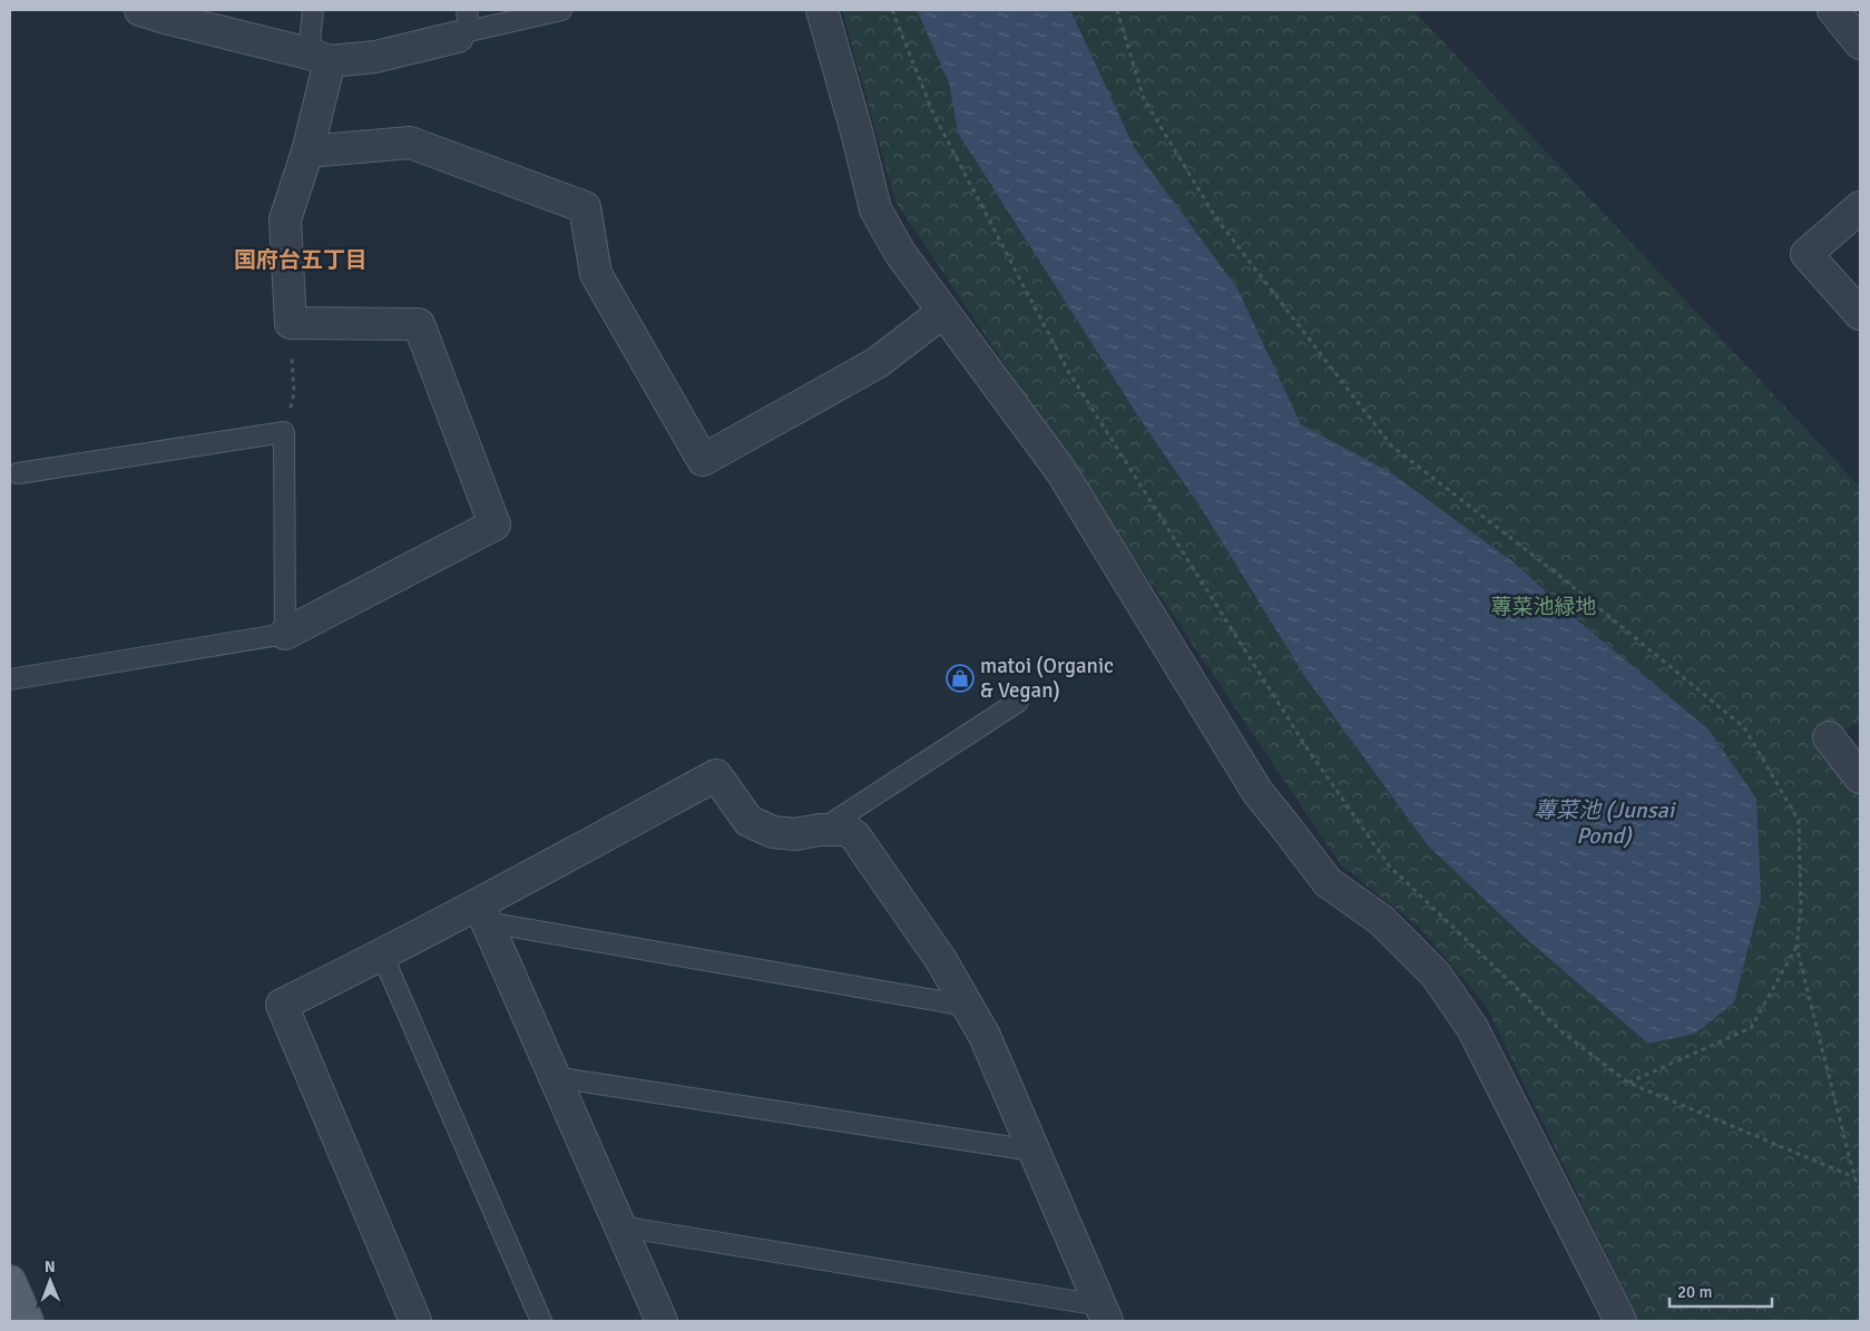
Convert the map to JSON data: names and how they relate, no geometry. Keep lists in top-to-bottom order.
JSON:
{
  "districts": ["国府台五丁目"],
  "water": ["蓴菜池 (Junsai Pond)"],
  "parks": ["蓴菜池緑地"],
  "places": {
    "shop": ["matoi (Organic & Vegan)"]
  },
  "scale_bar": "20 m",
  "north": "top"
}
